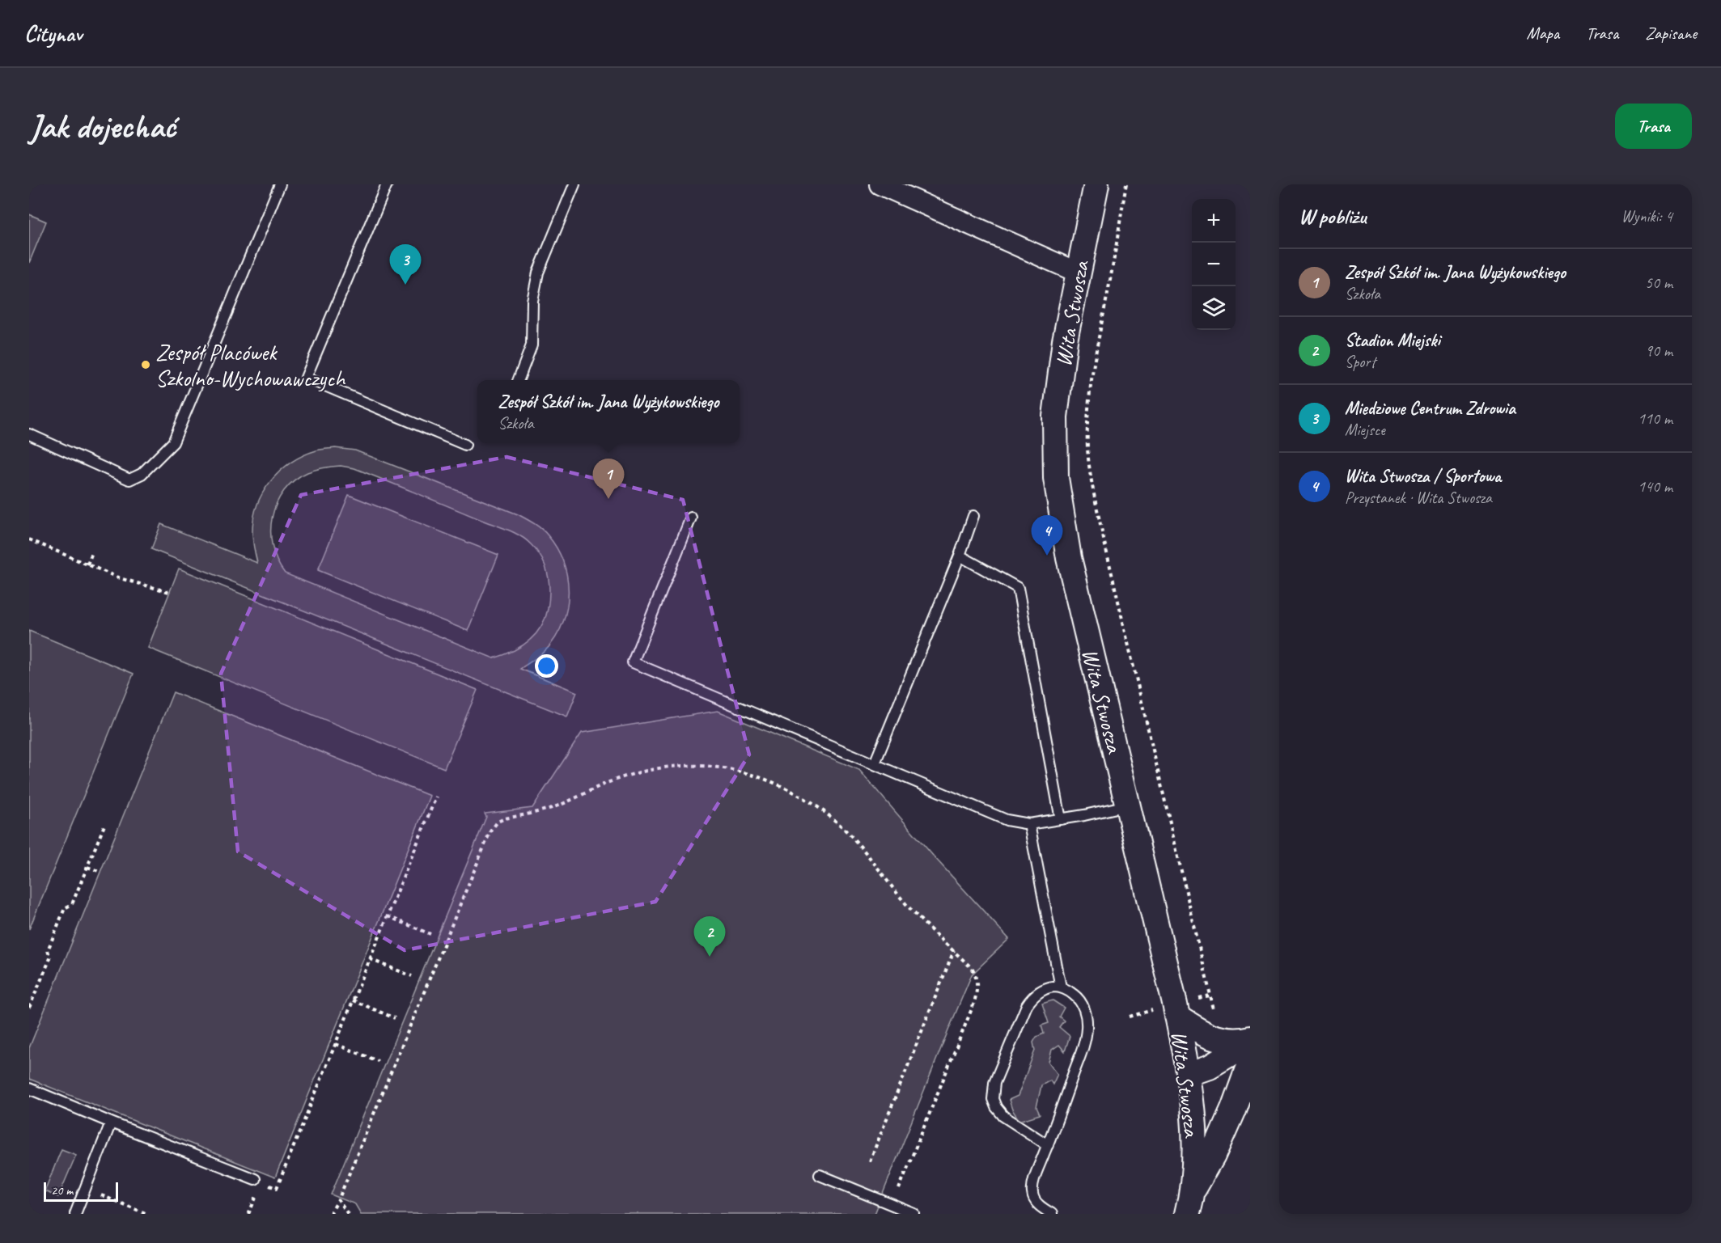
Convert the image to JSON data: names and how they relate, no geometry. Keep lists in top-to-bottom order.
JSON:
{
  "streets": {
    "street": ["Wita Stwosza"]
  },
  "places": ["Zespół Placówek Szkolno-Wychowawczych"],
  "scale_bar": "20 m",
  "page": {
    "header": "Citynav",
    "nav": ["Mapa", "Trasa", "Zapisane"],
    "buttons": "Trasa",
    "title": "Jak dojechać",
    "heading": ["W pobliżu", "Wyniki: 4"],
    "map_buttons": ["+", "−"],
    "pins": [
      "3",
      "1",
      "4",
      "2"
    ],
    "list": [
      {
        "mark": "1",
        "name": "Zespół Szkół im. Jana Wyżykowskiego",
        "note": "Szkoła",
        "value": "50 m"
      },
      {
        "mark": "2",
        "name": "Stadion Miejski",
        "note": "Sport",
        "value": "90 m"
      },
      {
        "mark": "3",
        "name": "Miedziowe Centrum Zdrowia",
        "note": "Miejsce",
        "value": "110 m"
      },
      {
        "mark": "4",
        "name": "Wita Stwosza / Sportowa",
        "note": "Przystanek · Wita Stwosza",
        "value": "140 m"
      }
    ],
    "popup": ["Zespół Szkół im. Jana Wyżykowskiego", "Szkoła"],
    "scale": "20 m"
  }
}
